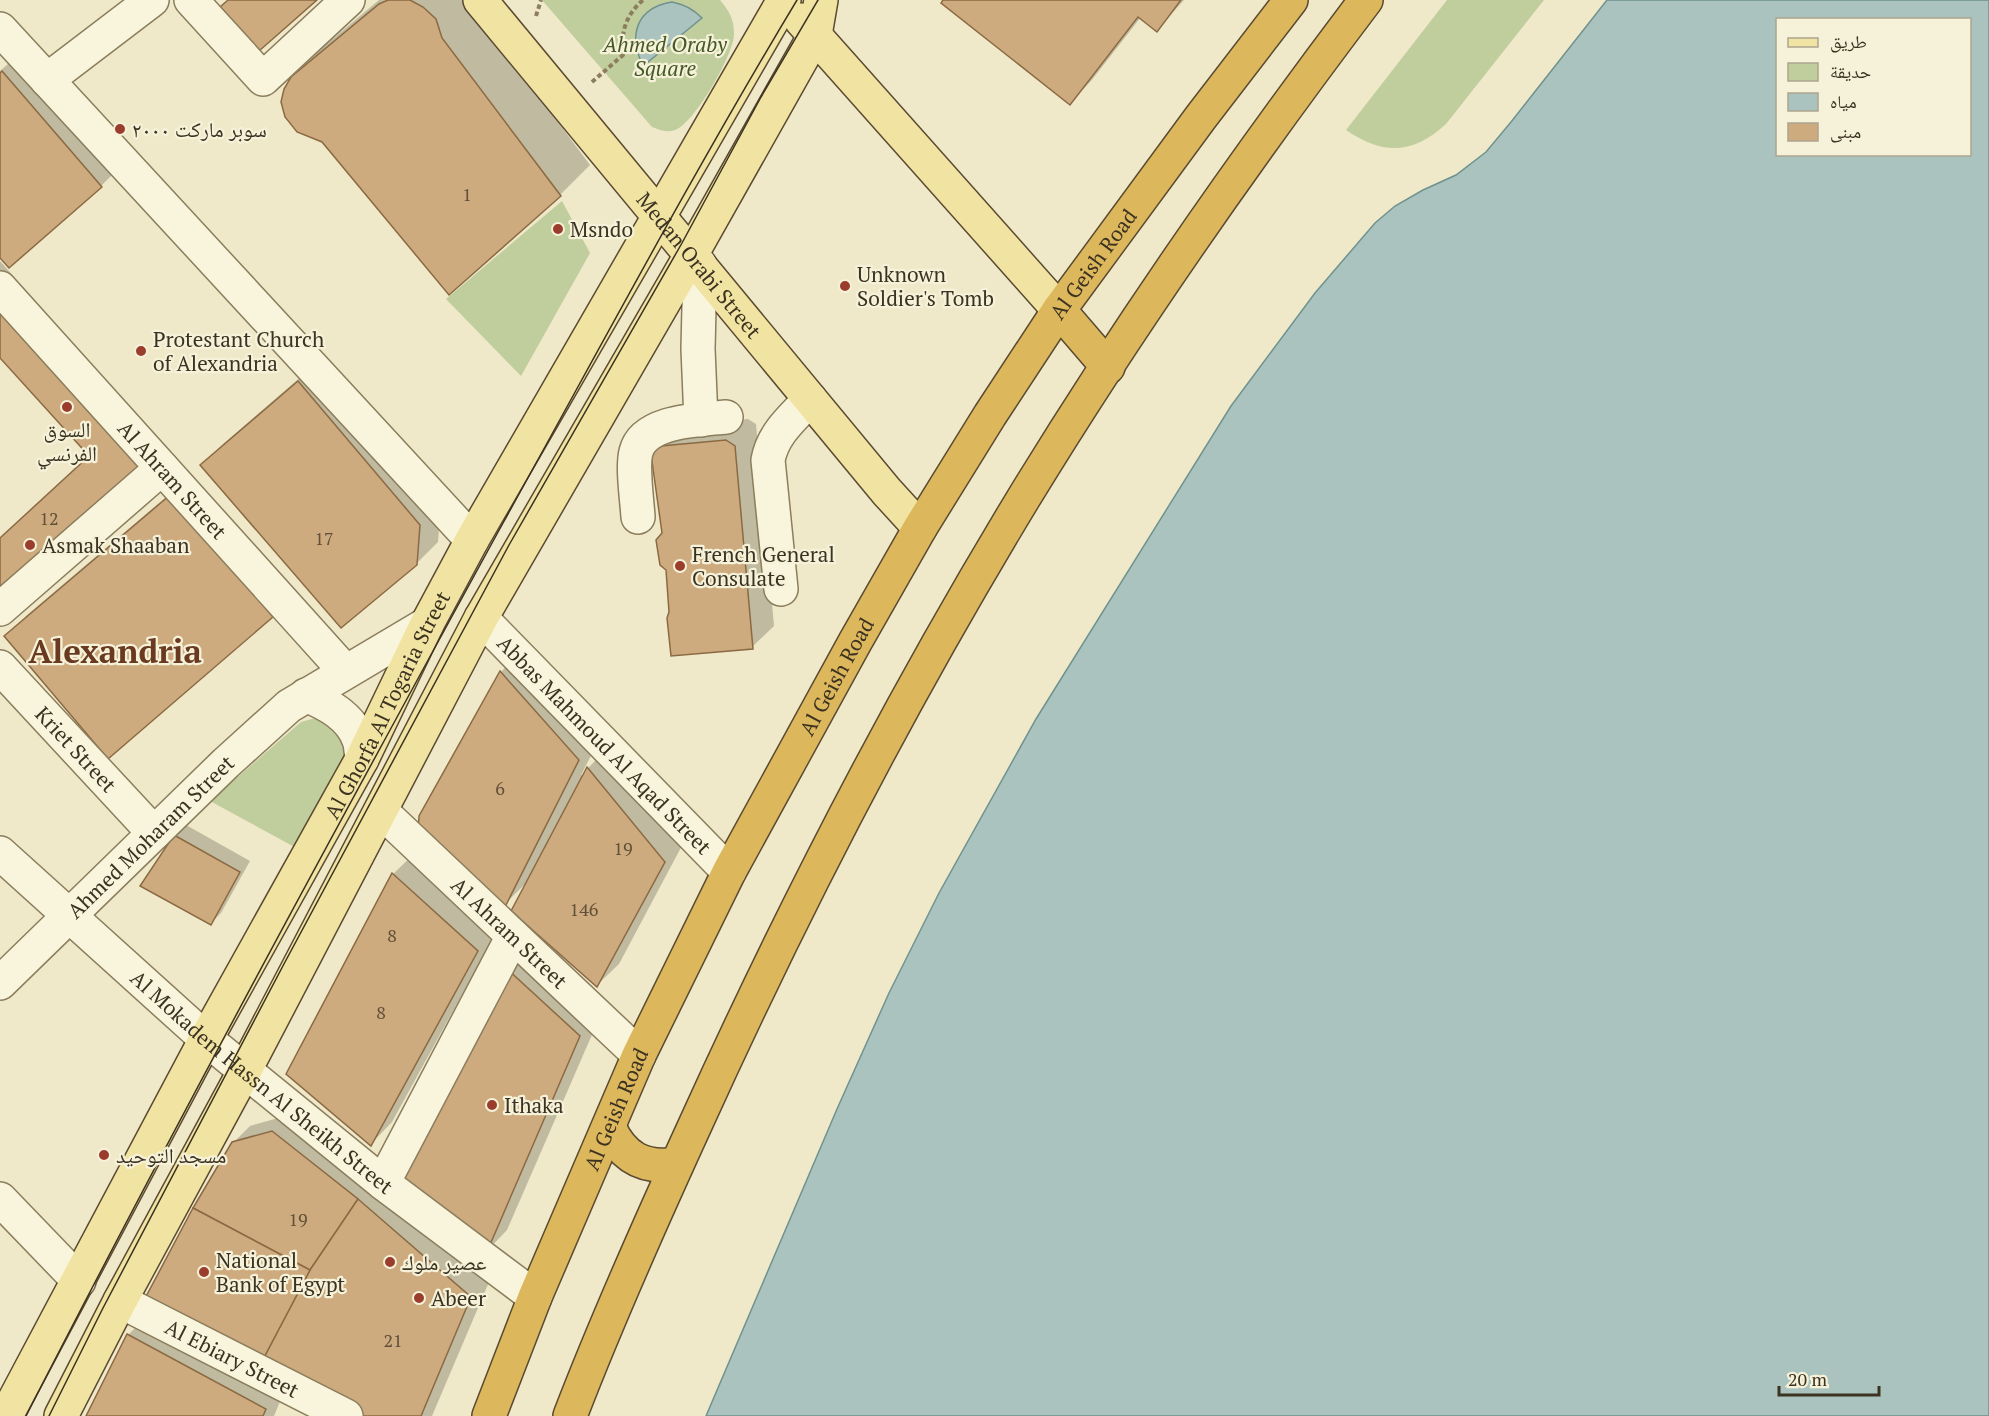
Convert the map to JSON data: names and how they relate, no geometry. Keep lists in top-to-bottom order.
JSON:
{
  "streets": {
    "highway": ["Al Geish Road"],
    "main road": ["Medan Orabi Street", "Al Ghorfa Al Togaria Street"],
    "street": [
      "Al Ahram Street",
      "Abbas Mahmoud Al Aqad Street",
      "Kriet Street",
      "Ahmed Moharam Street",
      "Al Mokadem Hassn Al Sheikh Street",
      "Al Ebiary Street"
    ]
  },
  "crossings": [
    ["Medan Orabi Street", "Al Geish Road"],
    ["Medan Orabi Street", "Al Ghorfa Al Togaria Street"],
    ["Al Geish Road", "Al Ahram Street"],
    ["Al Geish Road", "Abbas Mahmoud Al Aqad Street"],
    ["Al Geish Road", "Al Mokadem Hassn Al Sheikh Street"],
    ["Al Ahram Street", "Al Ghorfa Al Togaria Street"],
    ["Al Ahram Street", "Ahmed Moharam Street"],
    ["Al Ghorfa Al Togaria Street", "Abbas Mahmoud Al Aqad Street"],
    ["Al Ghorfa Al Togaria Street", "Ahmed Moharam Street"],
    ["Al Ghorfa Al Togaria Street", "Al Mokadem Hassn Al Sheikh Street"],
    ["Al Ghorfa Al Togaria Street", "Al Ebiary Street"],
    ["Kriet Street", "Ahmed Moharam Street"],
    ["Ahmed Moharam Street", "Al Mokadem Hassn Al Sheikh Street"]
  ],
  "districts": ["Alexandria"],
  "parks": ["Ahmed Oraby Square"],
  "places": [
    "سوبر ماركت ٢٠٠٠",
    "Msndo",
    "Unknown Soldier's Tomb",
    "Protestant Church of Alexandria",
    "السوق الفرنسي",
    "Asmak Shaaban",
    "French General Consulate",
    "Ithaka",
    "مسجد التوحيد",
    "عصير ملوك",
    "National Bank of Egypt",
    "Abeer"
  ],
  "house_numbers": [
    "1",
    "12",
    "17",
    "6",
    "19",
    "146",
    "8",
    "8",
    "19",
    "21"
  ],
  "legend": [
    "طريق",
    "حديقة",
    "مياه",
    "مبنى"
  ],
  "scale_bar": "20 m"
}
